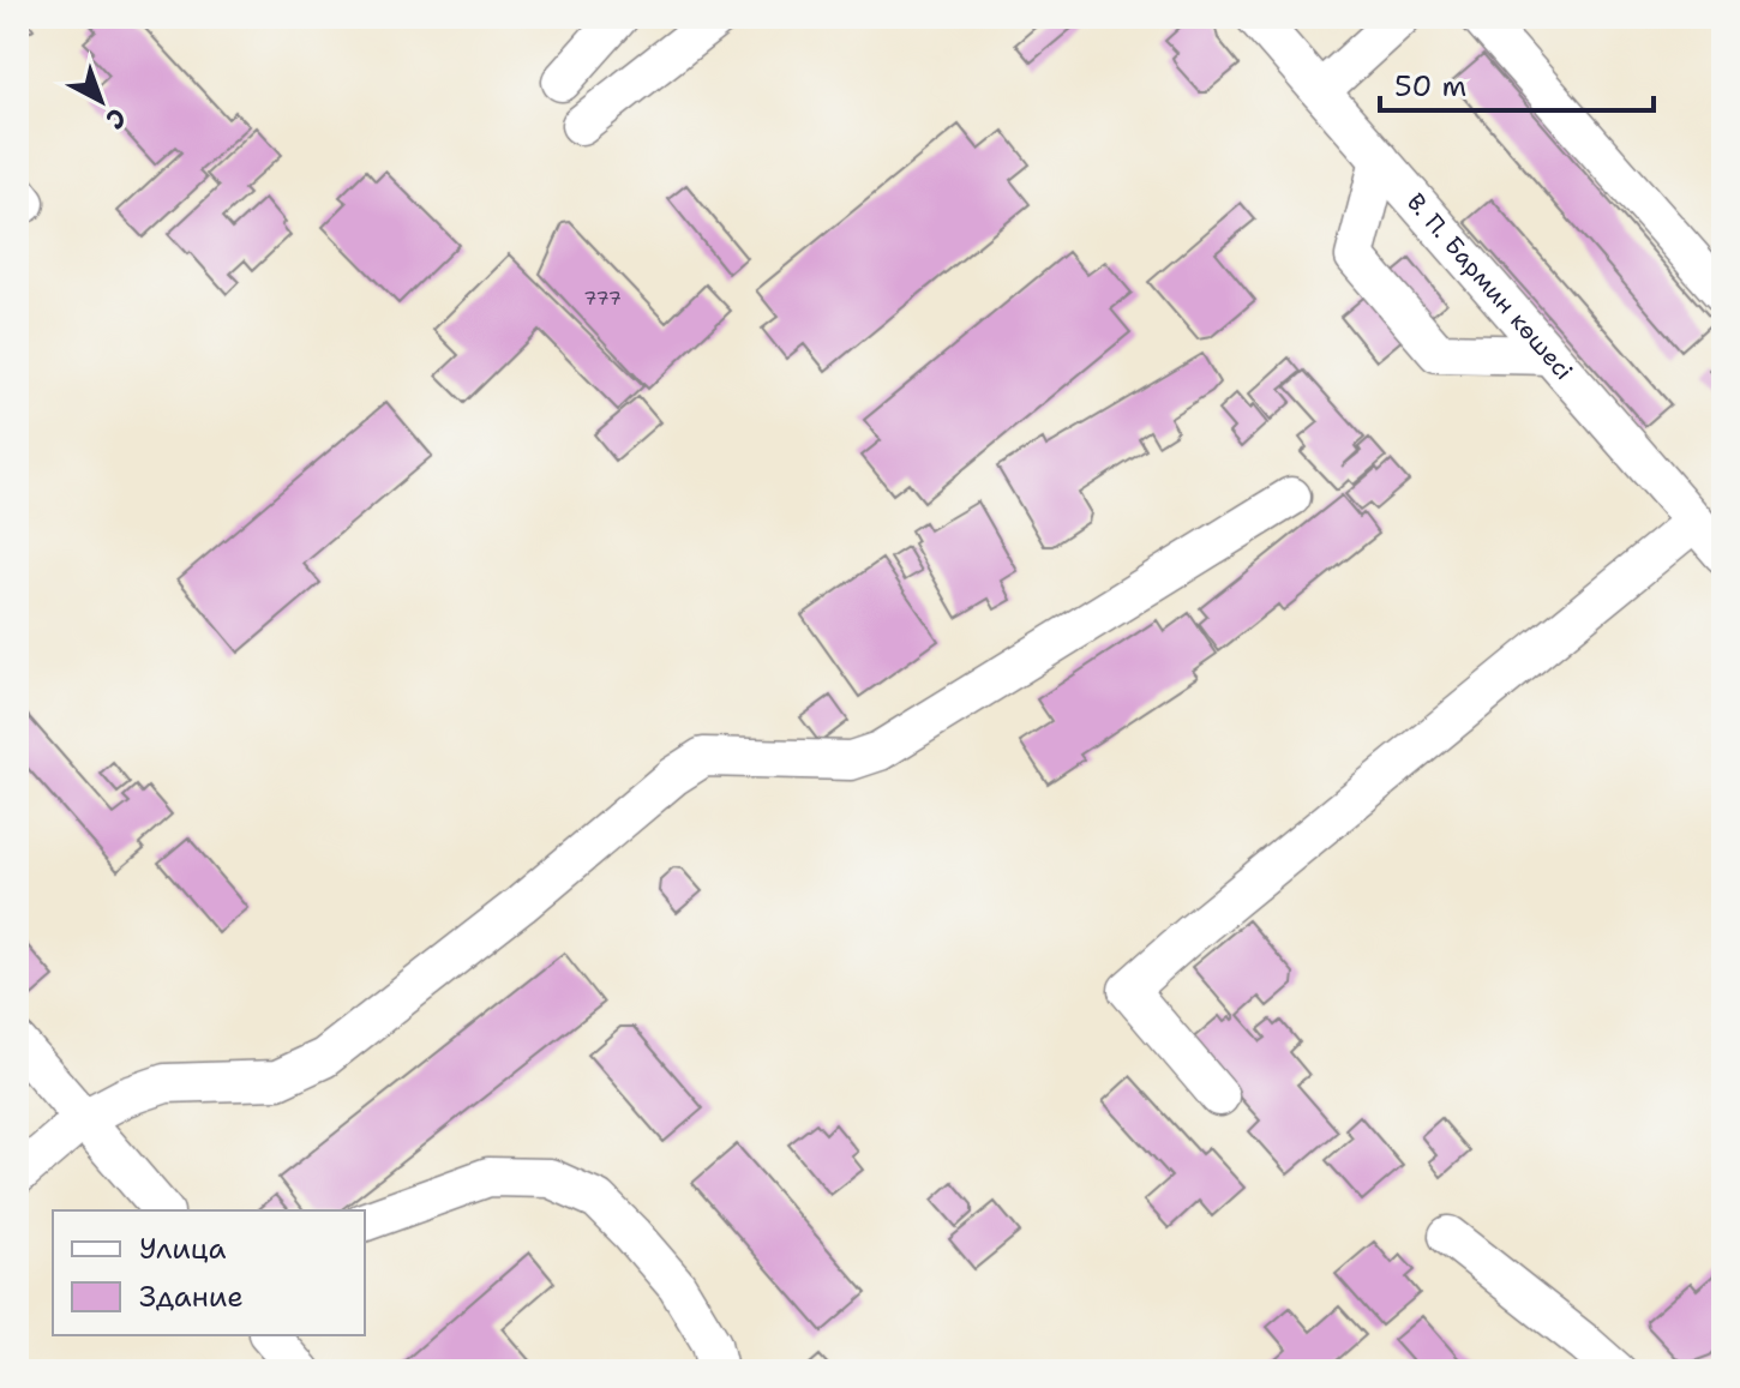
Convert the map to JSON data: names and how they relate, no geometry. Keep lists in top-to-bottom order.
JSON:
{
  "streets": {
    "street": ["В. П. Бармин көшесі"]
  },
  "house_numbers": ["777"],
  "legend": ["Улица", "Здание"],
  "scale_bar": "50 m",
  "north": "bottom right"
}
